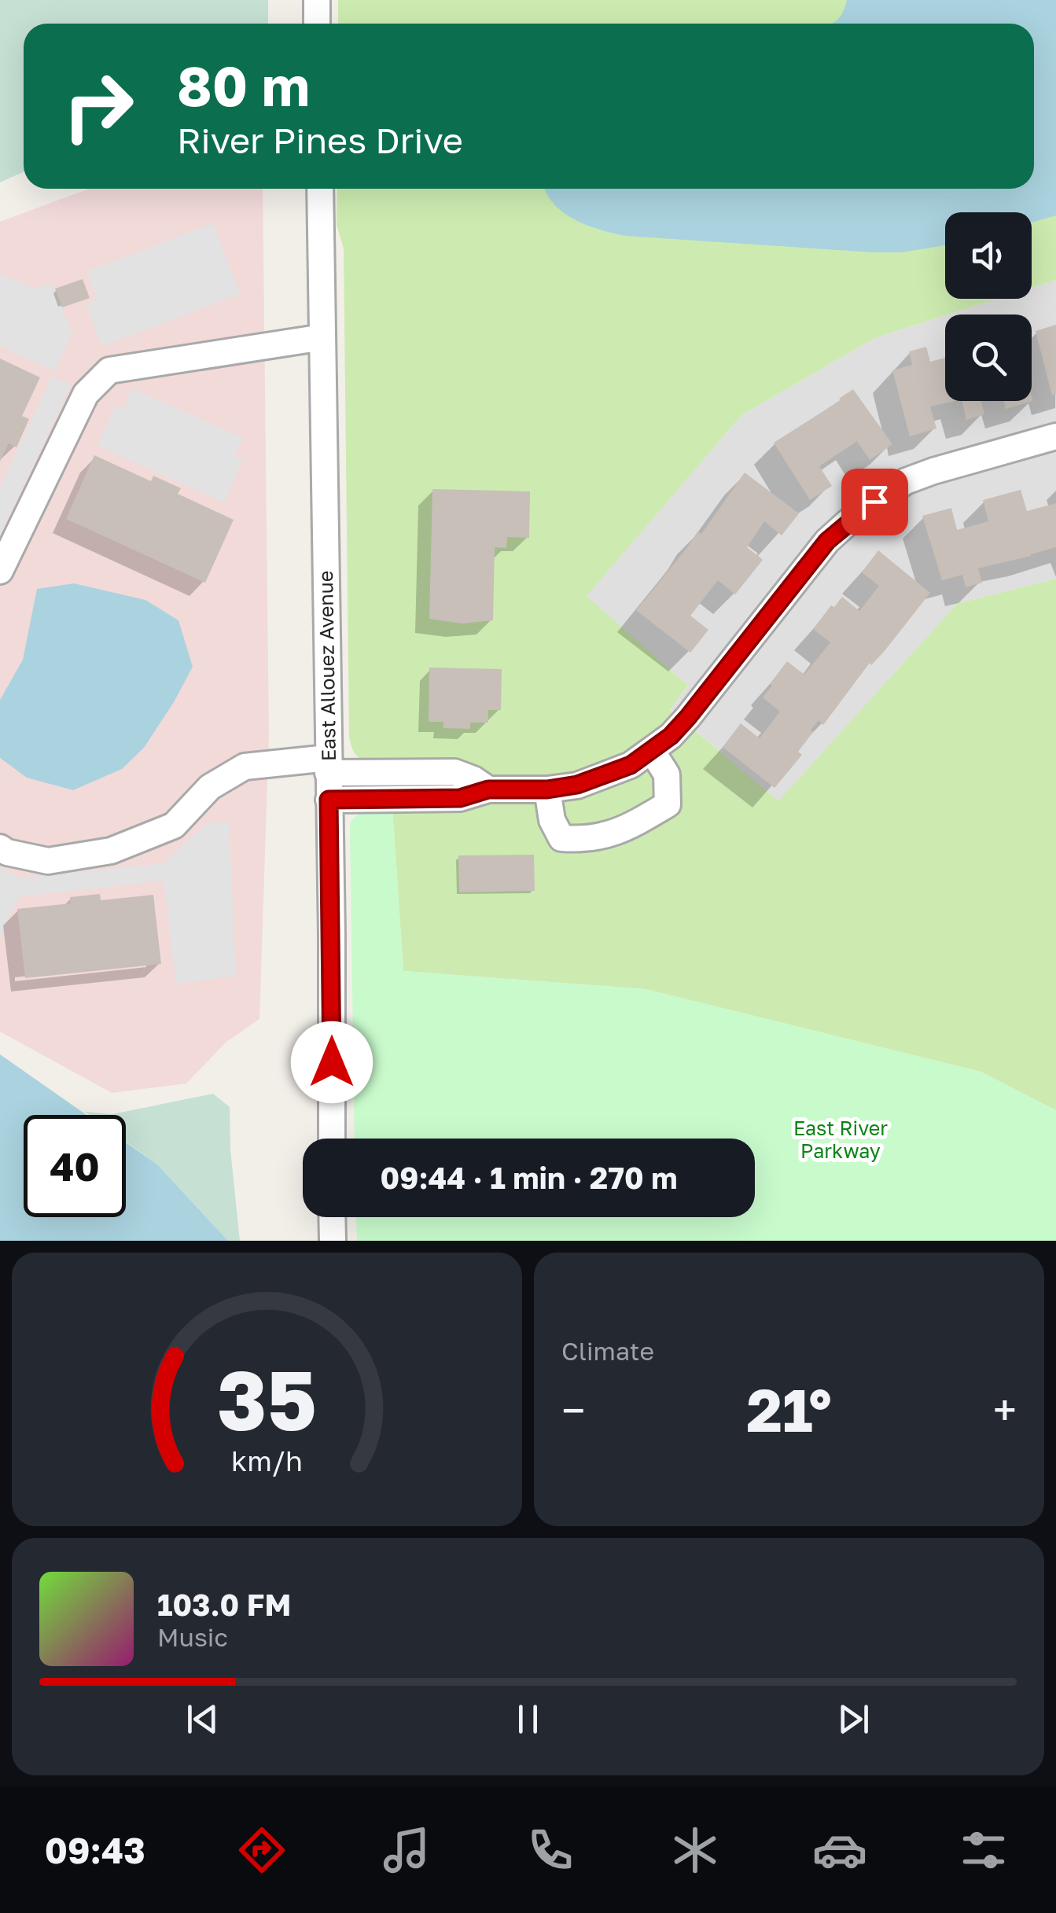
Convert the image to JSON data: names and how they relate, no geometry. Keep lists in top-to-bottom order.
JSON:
{
  "streets": {
    "street": ["East Allouez Avenue"]
  },
  "parks": ["East River Parkway"],
  "page": {
    "turn": ["80 m", "River Pines Drive"],
    "limit": "40",
    "trip": "09:44 · 1 min · 270 m",
    "tile": "Climate",
    "heat": ["−", "21°", "+"],
    "song": ["103.0 FM", "Music"],
    "tabs": "09:43",
    "gauge": ["35", "km/h"]
  }
}
